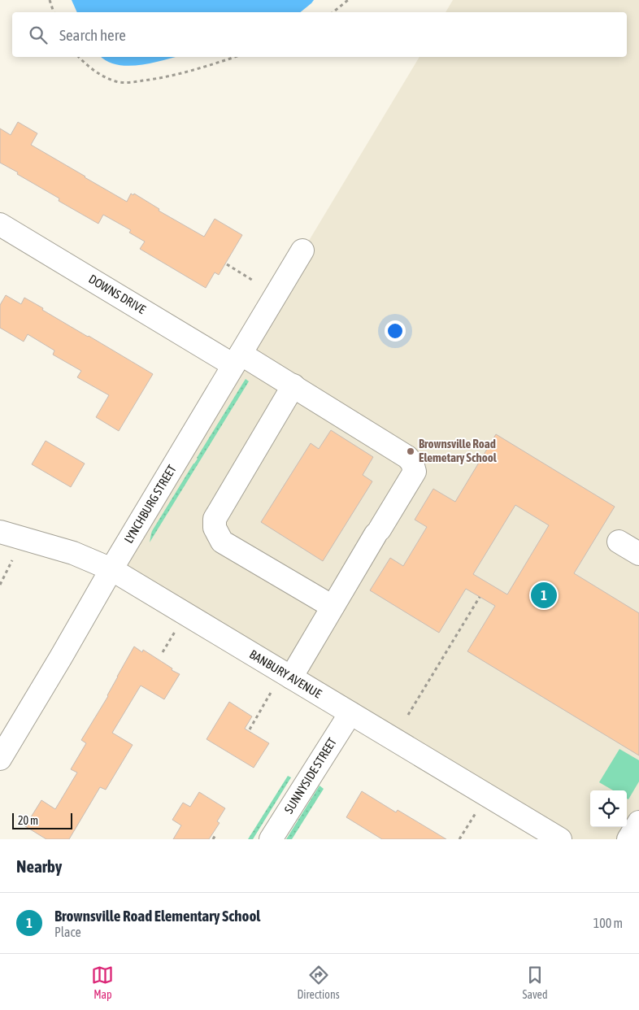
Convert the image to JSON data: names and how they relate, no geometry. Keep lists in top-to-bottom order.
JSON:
{
  "streets": {
    "street": [
      "DOWNS DRIVE",
      "LYNCHBURG STREET",
      "BANBURY AVENUE",
      "SUNNYSIDE STREET"
    ]
  },
  "crossings": [
    ["DOWNS DRIVE", "LYNCHBURG STREET"],
    ["DOWNS DRIVE", "BANBURY AVENUE"],
    ["LYNCHBURG STREET", "BANBURY AVENUE"],
    ["BANBURY AVENUE", "SUNNYSIDE STREET"]
  ],
  "places": ["Brownsville Road Elemetary School"],
  "scale_bar": "20 m",
  "page": {
    "search": "Search here",
    "pins": "1",
    "scale": "20 m",
    "heading": "Nearby",
    "list": [
      {
        "mark": "1",
        "name": "Brownsville Road Elementary School",
        "note": "Place",
        "value": "100 m"
      }
    ],
    "nav": ["Map", "Directions", "Saved"]
  }
}
